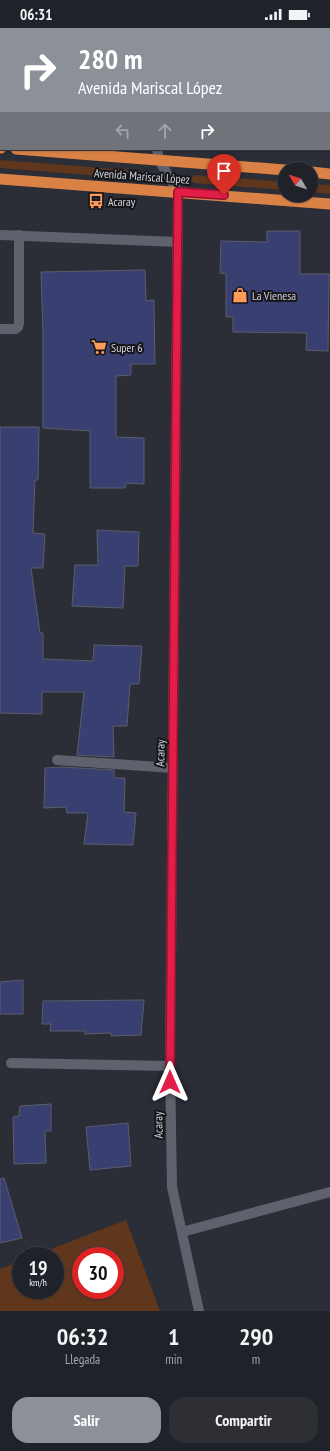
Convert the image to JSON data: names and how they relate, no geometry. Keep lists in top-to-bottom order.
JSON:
{
  "streets": {
    "highway": ["Avenida Mariscal López"],
    "street": ["Acaray"]
  },
  "crossings": [
    ["Avenida Mariscal López", "Acaray"]
  ],
  "places": {
    "bus stop": ["Acaray"],
    "shop": ["La Vienesa"],
    "supermarket": ["Super 6"]
  },
  "north": "top left",
  "page": {
    "status": "06:31",
    "turn": ["280 m", "Avenida Mariscal López"],
    "speed": "19 km/h",
    "limit": "30",
    "eta": [
      "06:32",
      "Llegada",
      "1",
      "min",
      "290",
      "m"
    ],
    "buttons": ["Salir", "Compartir"]
  }
}
